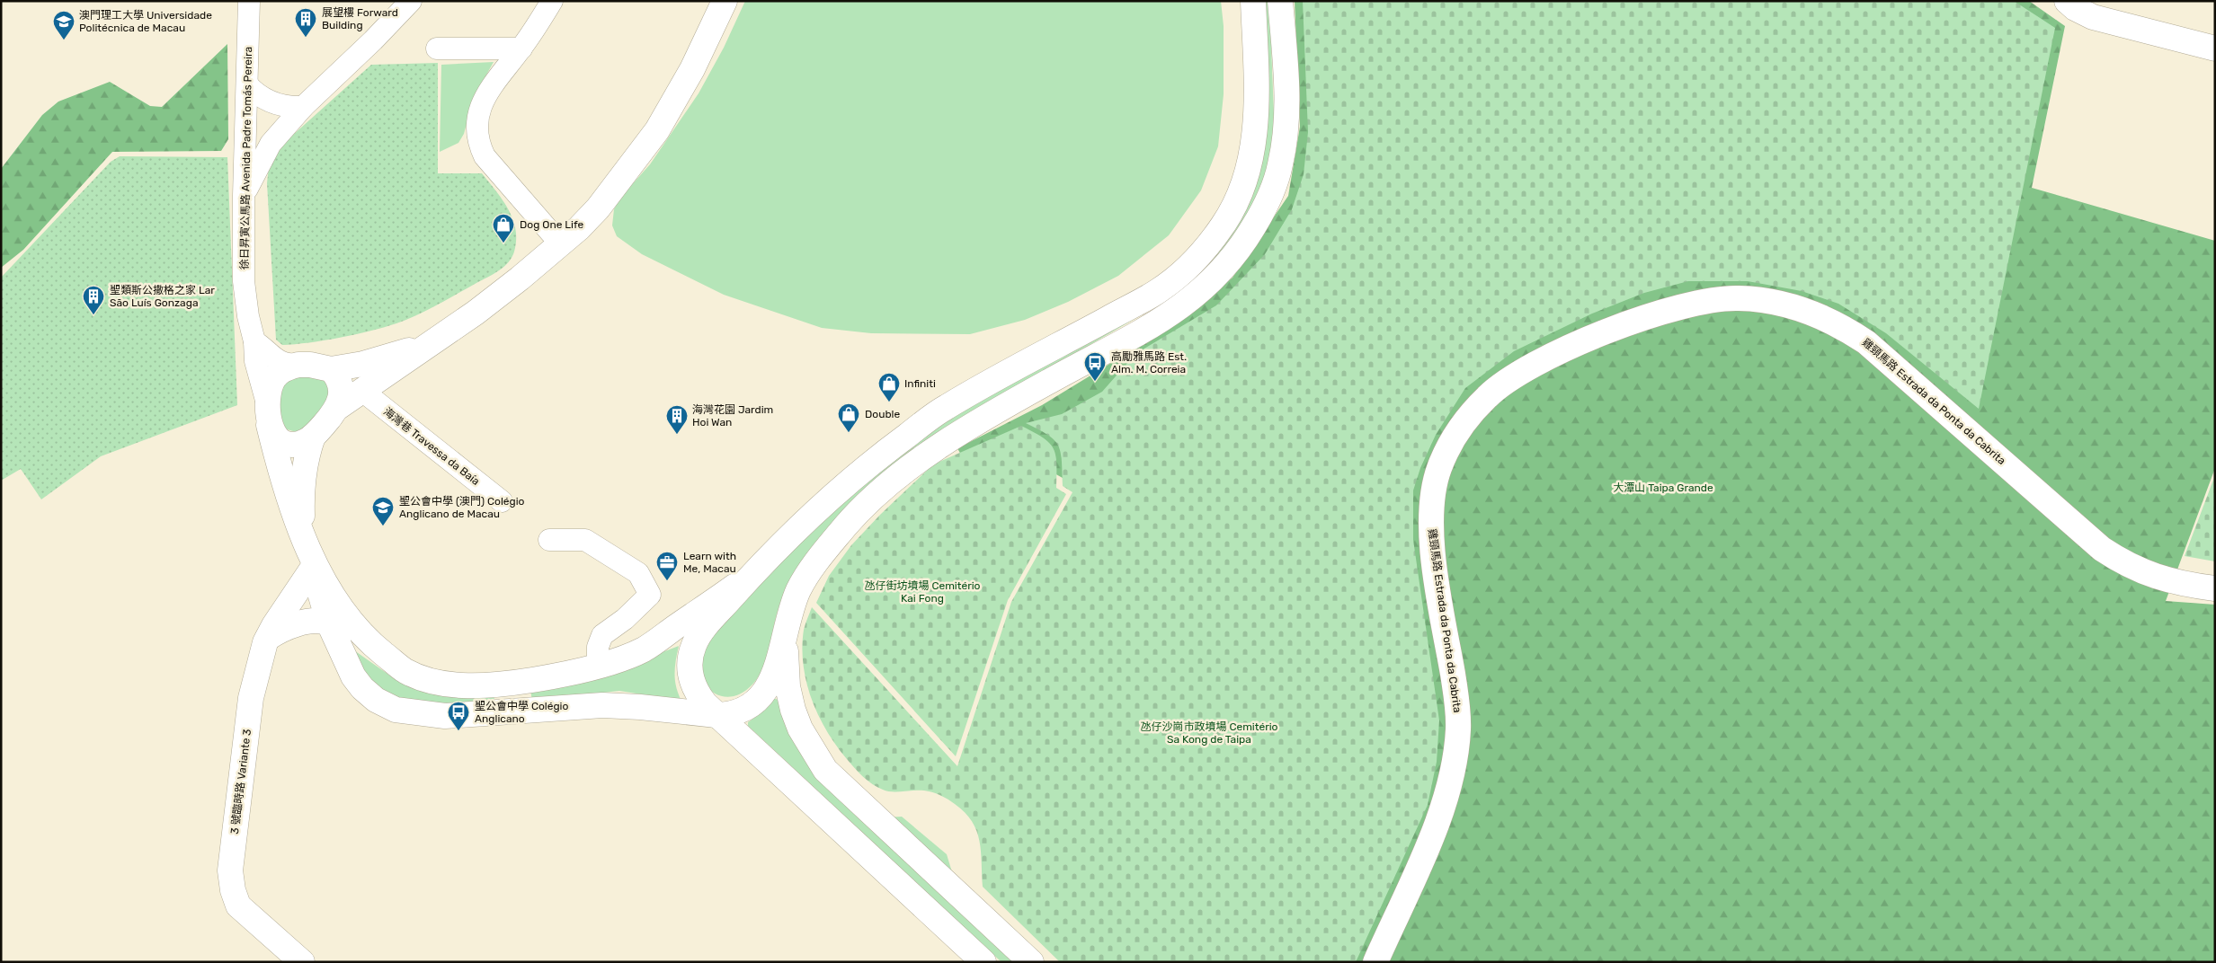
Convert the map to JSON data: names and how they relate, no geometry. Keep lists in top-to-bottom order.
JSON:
{
  "streets": {
    "street": [
      "徐日昇寅公馬路 Avenida Padre Tomás Pereira",
      "雞頸馬路 Estrada da Ponta da Cabrita",
      "海灣巷 Travessa da Baía",
      "3 號臨時路 Variante 3"
    ]
  },
  "crossings": [
    ["徐日昇寅公馬路 Avenida Padre Tomás Pereira", "3 號臨時路 Variante 3"]
  ],
  "parks": ["大潭山 Taipa Grande", "氹仔街坊墳場 Cemitério Kai Fong", "氹仔沙崗市政墳場 Cemitério Sa Kong de Taipa"],
  "places": {
    "building": ["展望樓 Forward Building", "聖類斯公撒格之家 Lar São Luís Gonzaga", "海灣花園 Jardim Hoi Wan"],
    "school or university": ["澳門理工大學 Universidade Politécnica de Macau", "聖公會中學 (澳門) Colégio Anglicano de Macau"],
    "shop": ["Dog One Life", "Infiniti", "Double"],
    "bus stop": ["高勵雅馬路 Est. Alm. M. Correia", "聖公會中學 Colégio Anglicano"],
    "office": ["Learn with Me, Macau"]
  }
}
